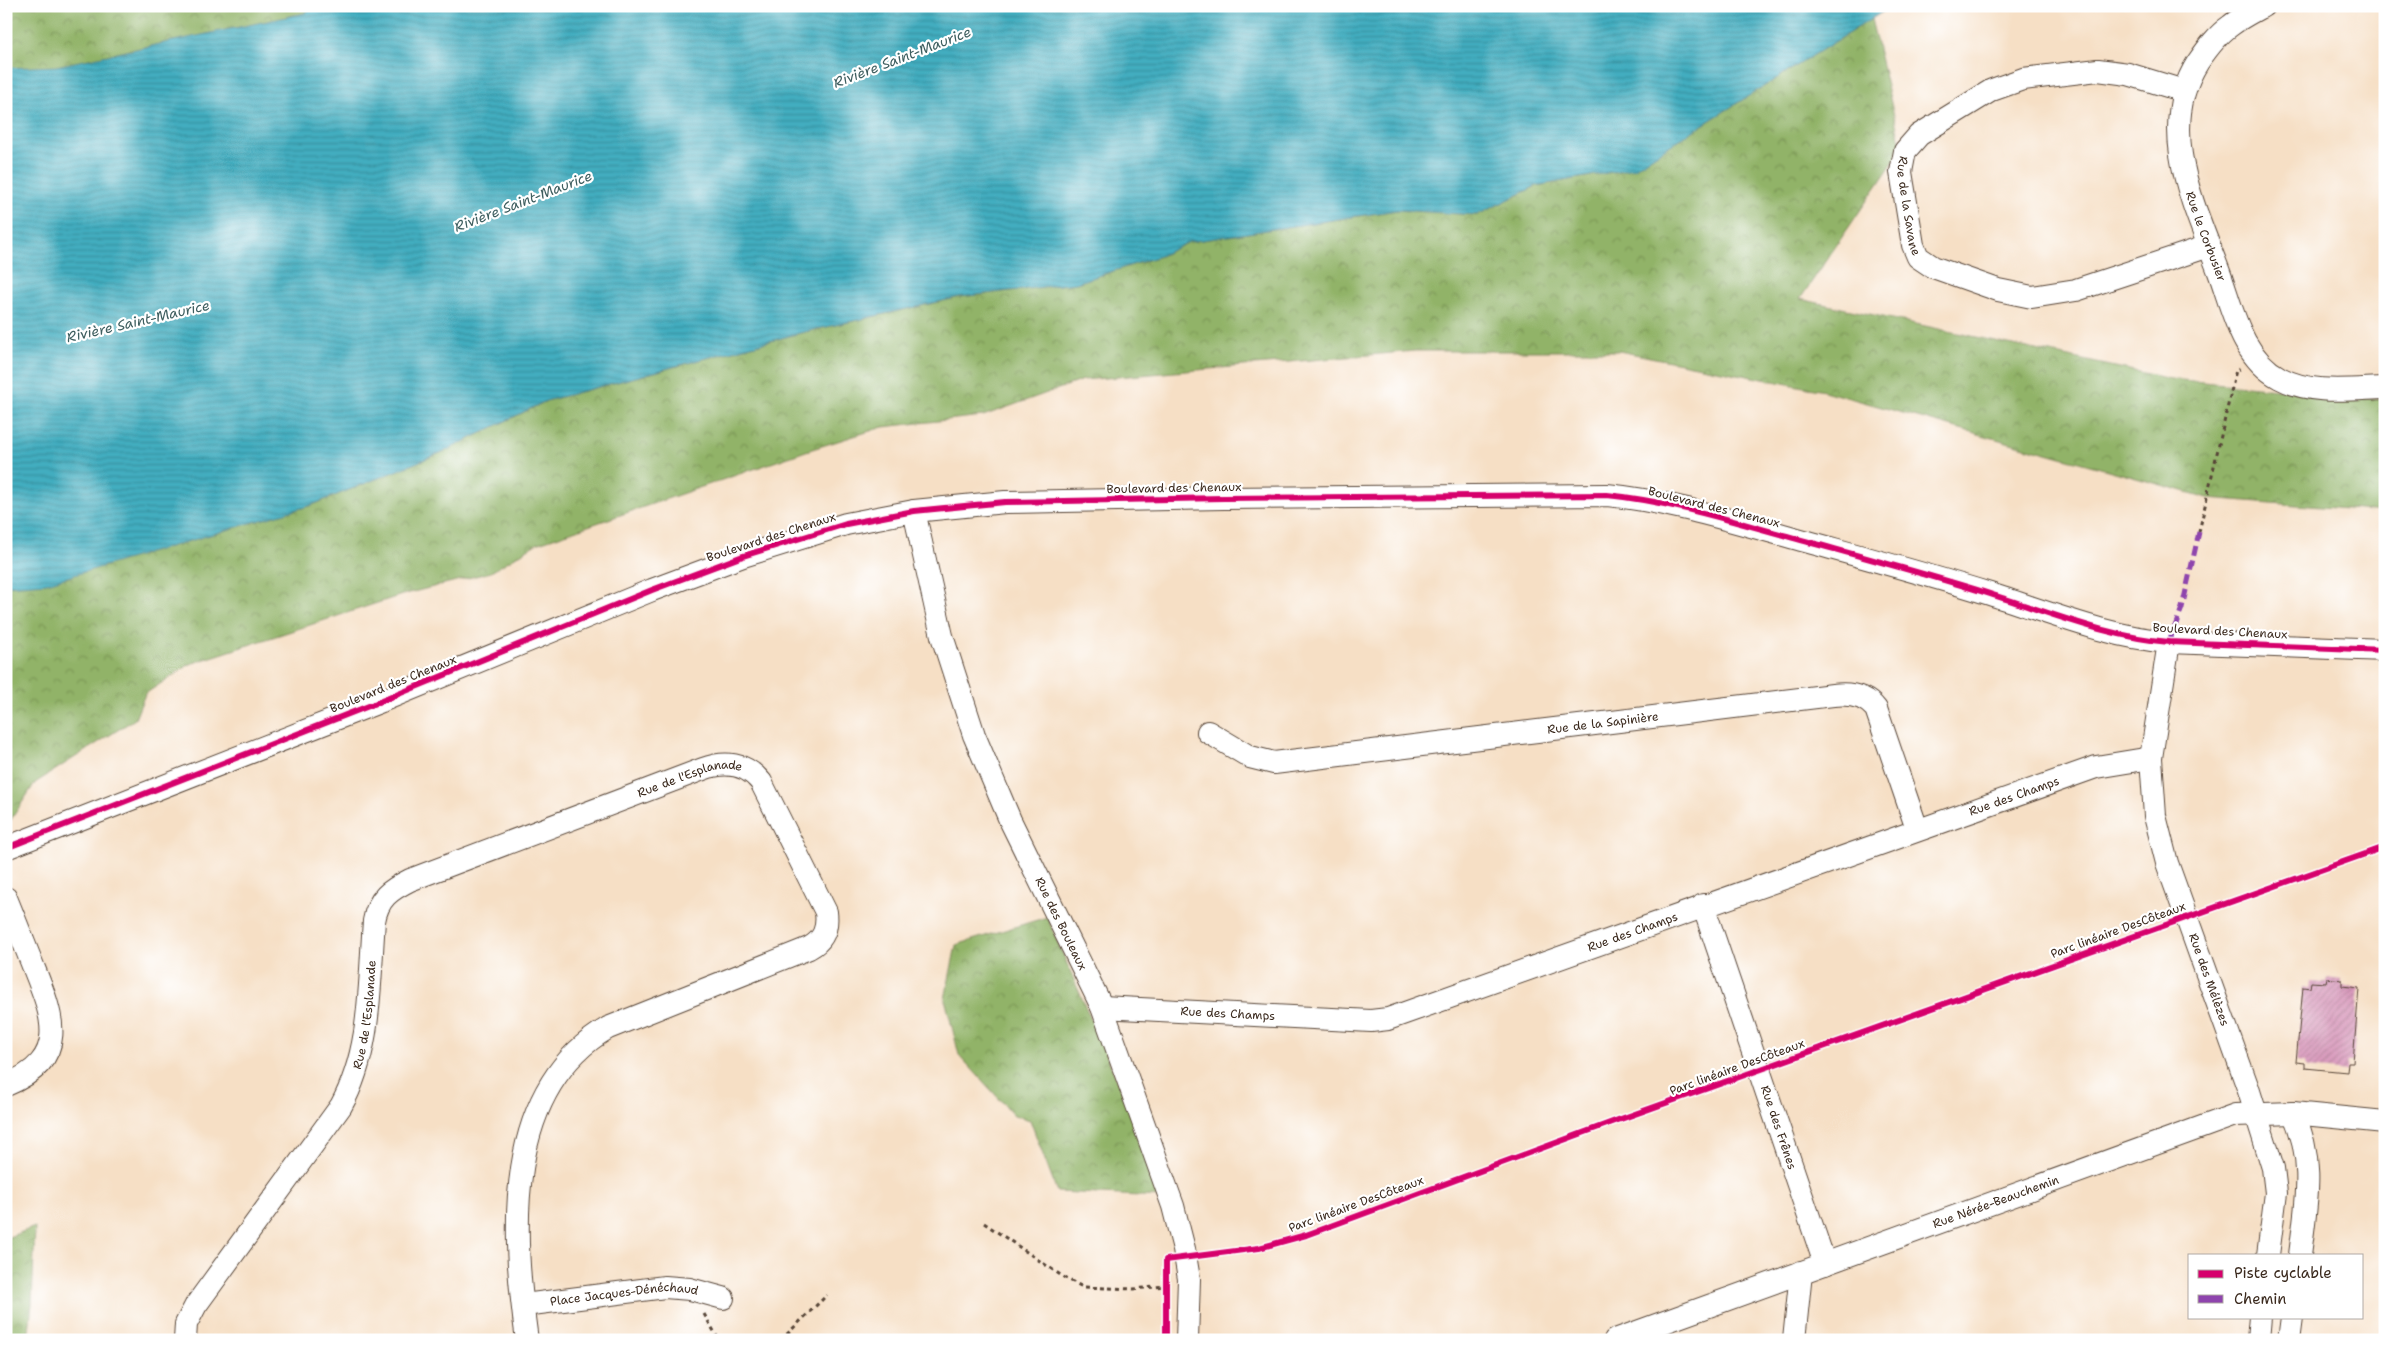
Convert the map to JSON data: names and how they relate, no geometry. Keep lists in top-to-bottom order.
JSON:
{
  "streets": {
    "street": [
      "Rue de la Savane",
      "Rue le Corbusier",
      "Boulevard des Chenaux",
      "Rue de la Sapinière",
      "Rue de l'Esplanade",
      "Rue des Champs",
      "Rue des Bouleaux",
      "Rue des Mélèzes",
      "Rue des Frênes",
      "Rue Nérée-Beauchemin",
      "Place Jacques-Dénéchaud"
    ],
    "cycle path": ["Parc linéaire DesCôteaux"]
  },
  "crossings": [
    ["Rue de la Savane", "Rue le Corbusier"],
    ["Boulevard des Chenaux", "Rue des Bouleaux"],
    ["Boulevard des Chenaux", "Rue des Mélèzes"],
    ["Rue de la Sapinière", "Rue des Champs"],
    ["Rue de l'Esplanade", "Place Jacques-Dénéchaud"],
    ["Rue des Champs", "Rue des Bouleaux"],
    ["Rue des Champs", "Rue des Mélèzes"],
    ["Rue des Champs", "Rue des Frênes"],
    ["Rue des Mélèzes", "Rue Nérée-Beauchemin"],
    ["Rue des Frênes", "Rue Nérée-Beauchemin"]
  ],
  "water": ["Rivière Saint-Maurice"],
  "legend": ["Piste cyclable", "Chemin"]
}
